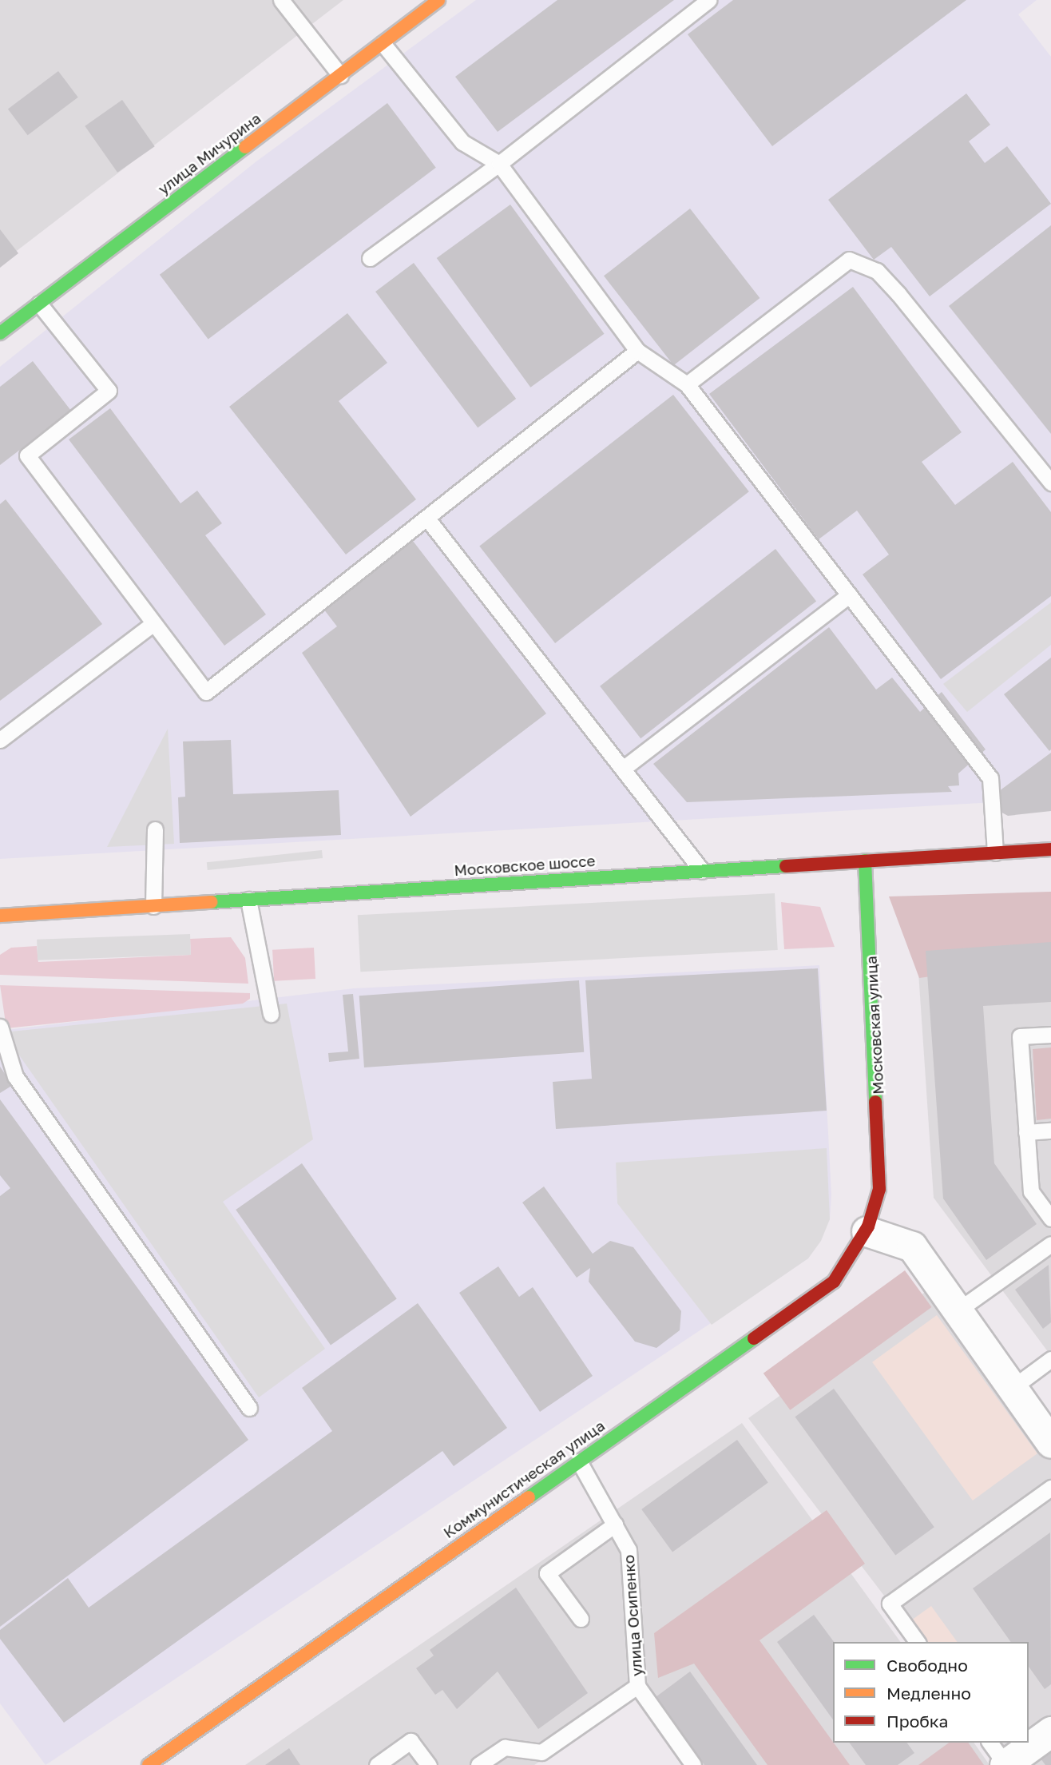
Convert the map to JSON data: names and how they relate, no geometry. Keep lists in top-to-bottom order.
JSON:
{
  "streets": {
    "main road": [
      "улица Мичурина",
      "Московское шоссе",
      "Московская улица",
      "Коммунистическая улица"
    ],
    "lane": ["улица Осипенко"]
  },
  "crossings": [
    ["Московское шоссе", "Московская улица"],
    ["Московская улица", "Коммунистическая улица"],
    ["Коммунистическая улица", "улица Осипенко"]
  ],
  "legend": ["Свободно", "Медленно", "Пробка"]
}
